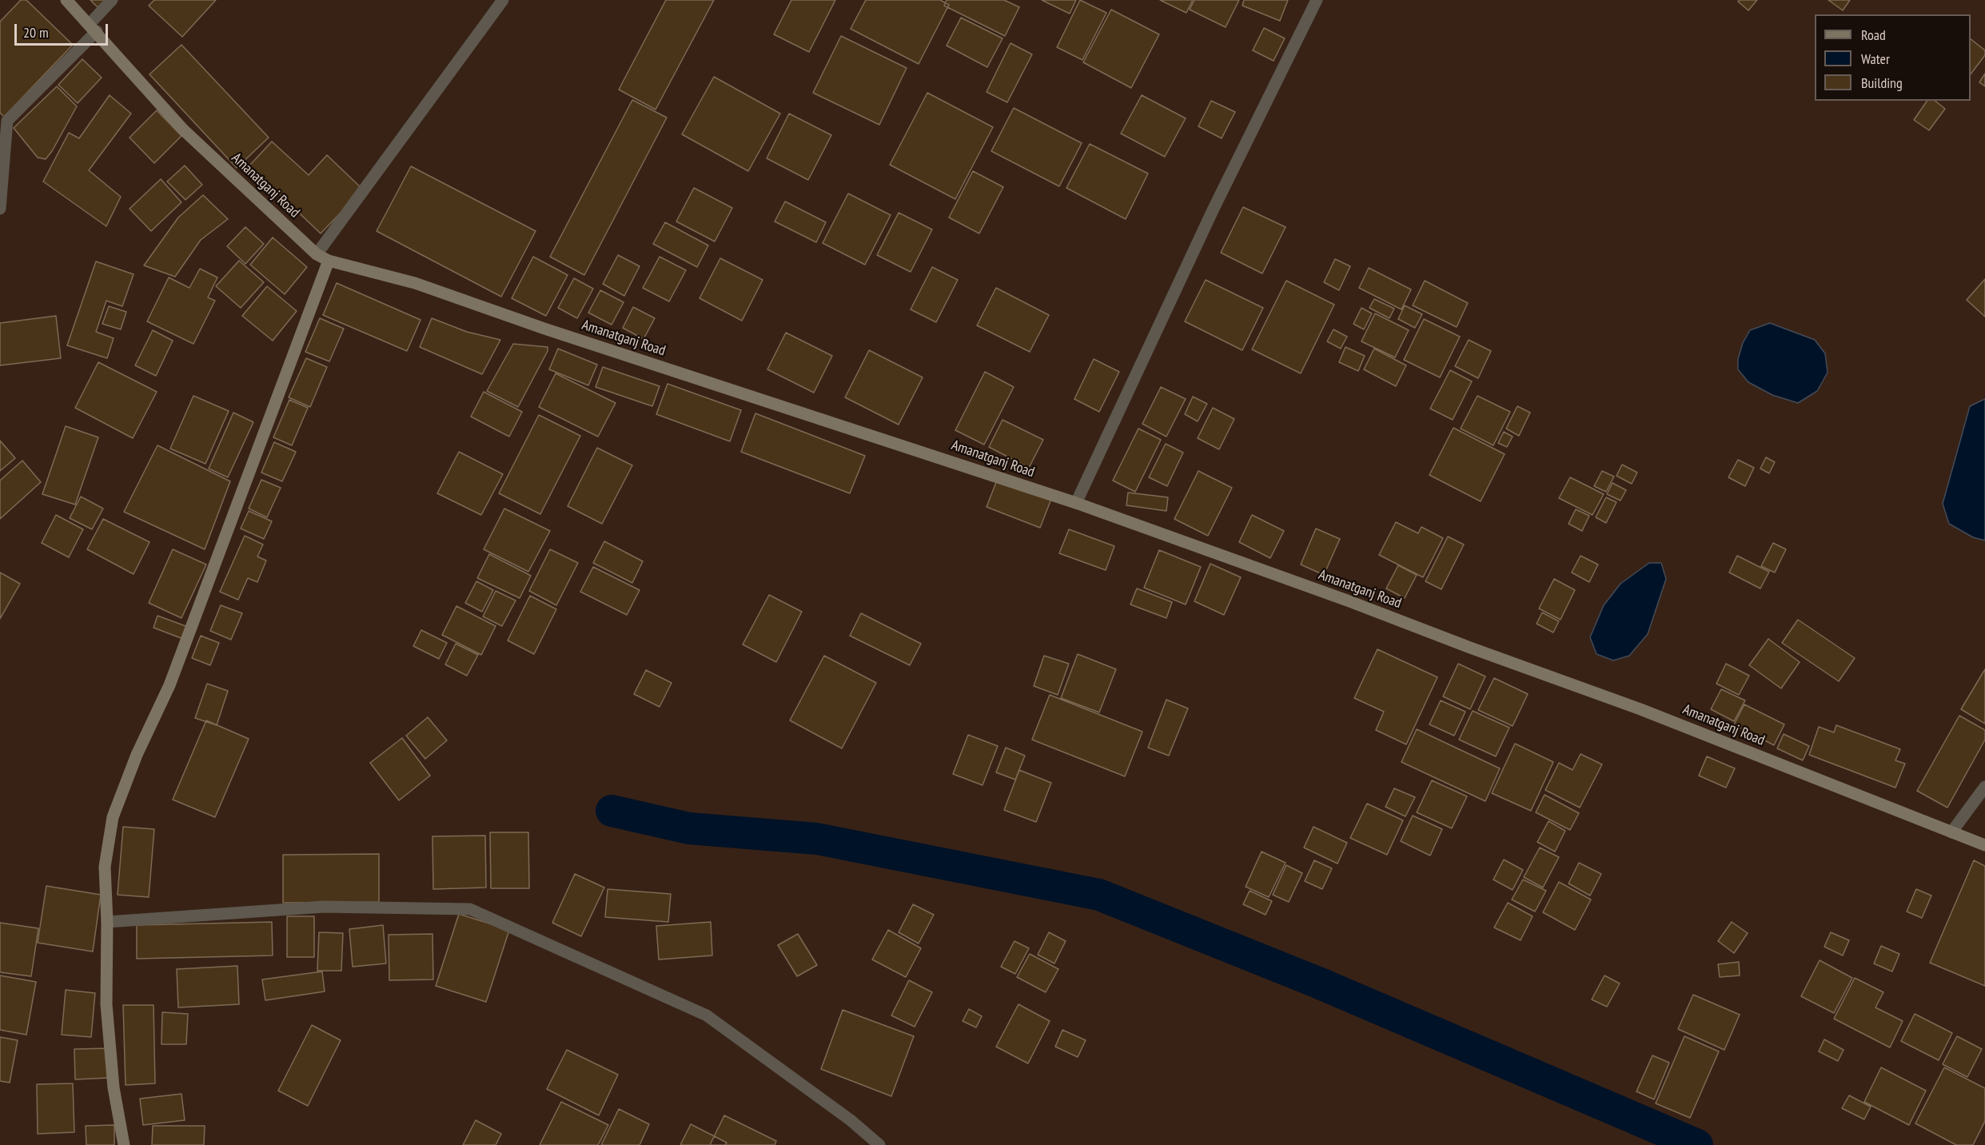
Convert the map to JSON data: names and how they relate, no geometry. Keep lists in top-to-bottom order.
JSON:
{
  "streets": {
    "main road": ["Amanatganj Road"]
  },
  "legend": ["Road", "Water", "Building"],
  "scale_bar": "20 m"
}
